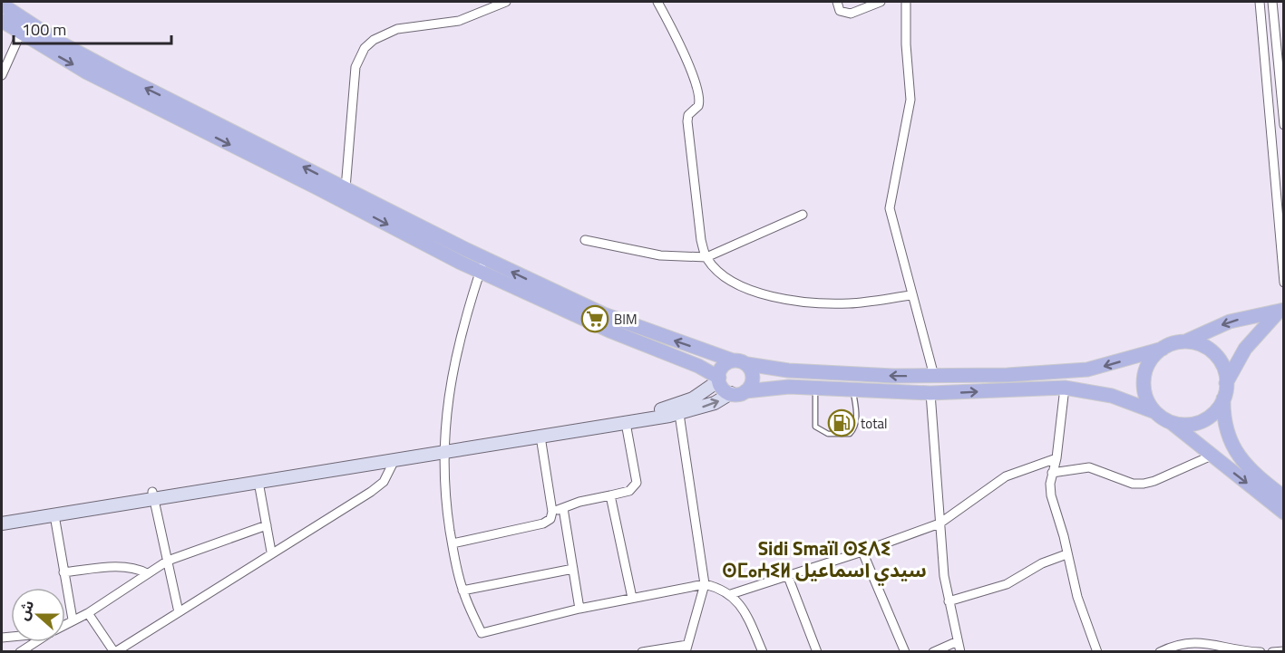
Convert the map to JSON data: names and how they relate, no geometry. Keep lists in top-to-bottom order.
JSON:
{
  "districts": ["Sidi Smaïl ⵙⵉⴷⵉ ⵙⵎⴰⵄⵉⵍ سيدي اسماعيل"],
  "places": {
    "supermarket": ["BIM"],
    "fuel station": ["total"]
  },
  "scale_bar": "100 m",
  "north": "left"
}
